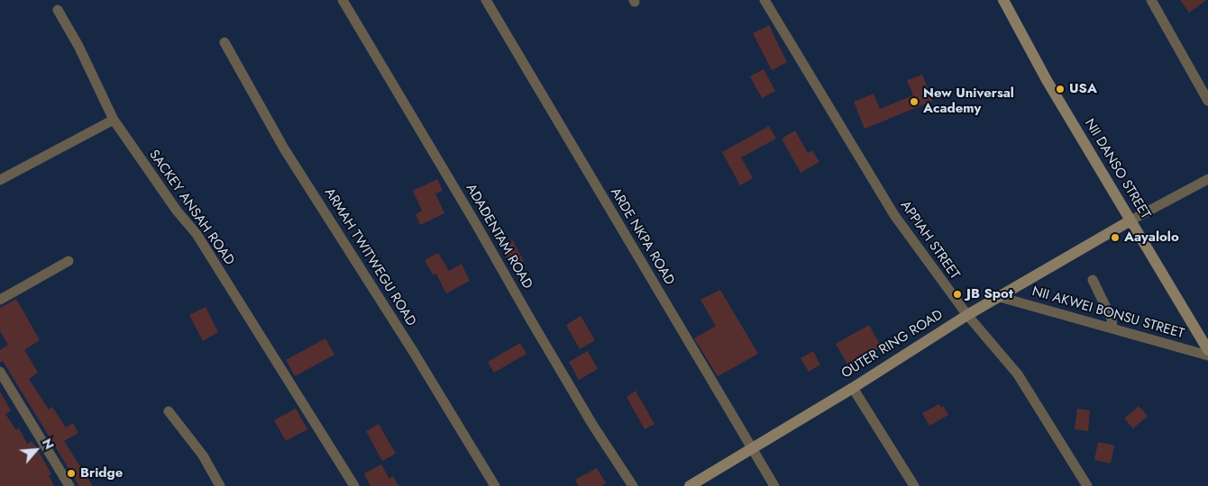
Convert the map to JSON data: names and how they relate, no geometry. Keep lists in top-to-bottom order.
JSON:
{
  "streets": {
    "street": [
      "NII DANSO STREET",
      "SACKEY ANSAH ROAD",
      "ADADENTAM ROAD",
      "ARDE NKPA ROAD",
      "APPIAH STREET",
      "ARMAH TWITWEGU ROAD",
      "NII AKWEI BONSU STREET",
      "OUTER RING ROAD"
    ]
  },
  "crossings": [
    ["NII DANSO STREET", "OUTER RING ROAD"],
    ["ARDE NKPA ROAD", "OUTER RING ROAD"],
    ["APPIAH STREET", "OUTER RING ROAD"],
    ["NII AKWEI BONSU STREET", "OUTER RING ROAD"]
  ],
  "places": [
    "USA",
    "New Universal Academy",
    "Aayalolo",
    "JB Spot",
    "Bridge"
  ],
  "north": "top right"
}
